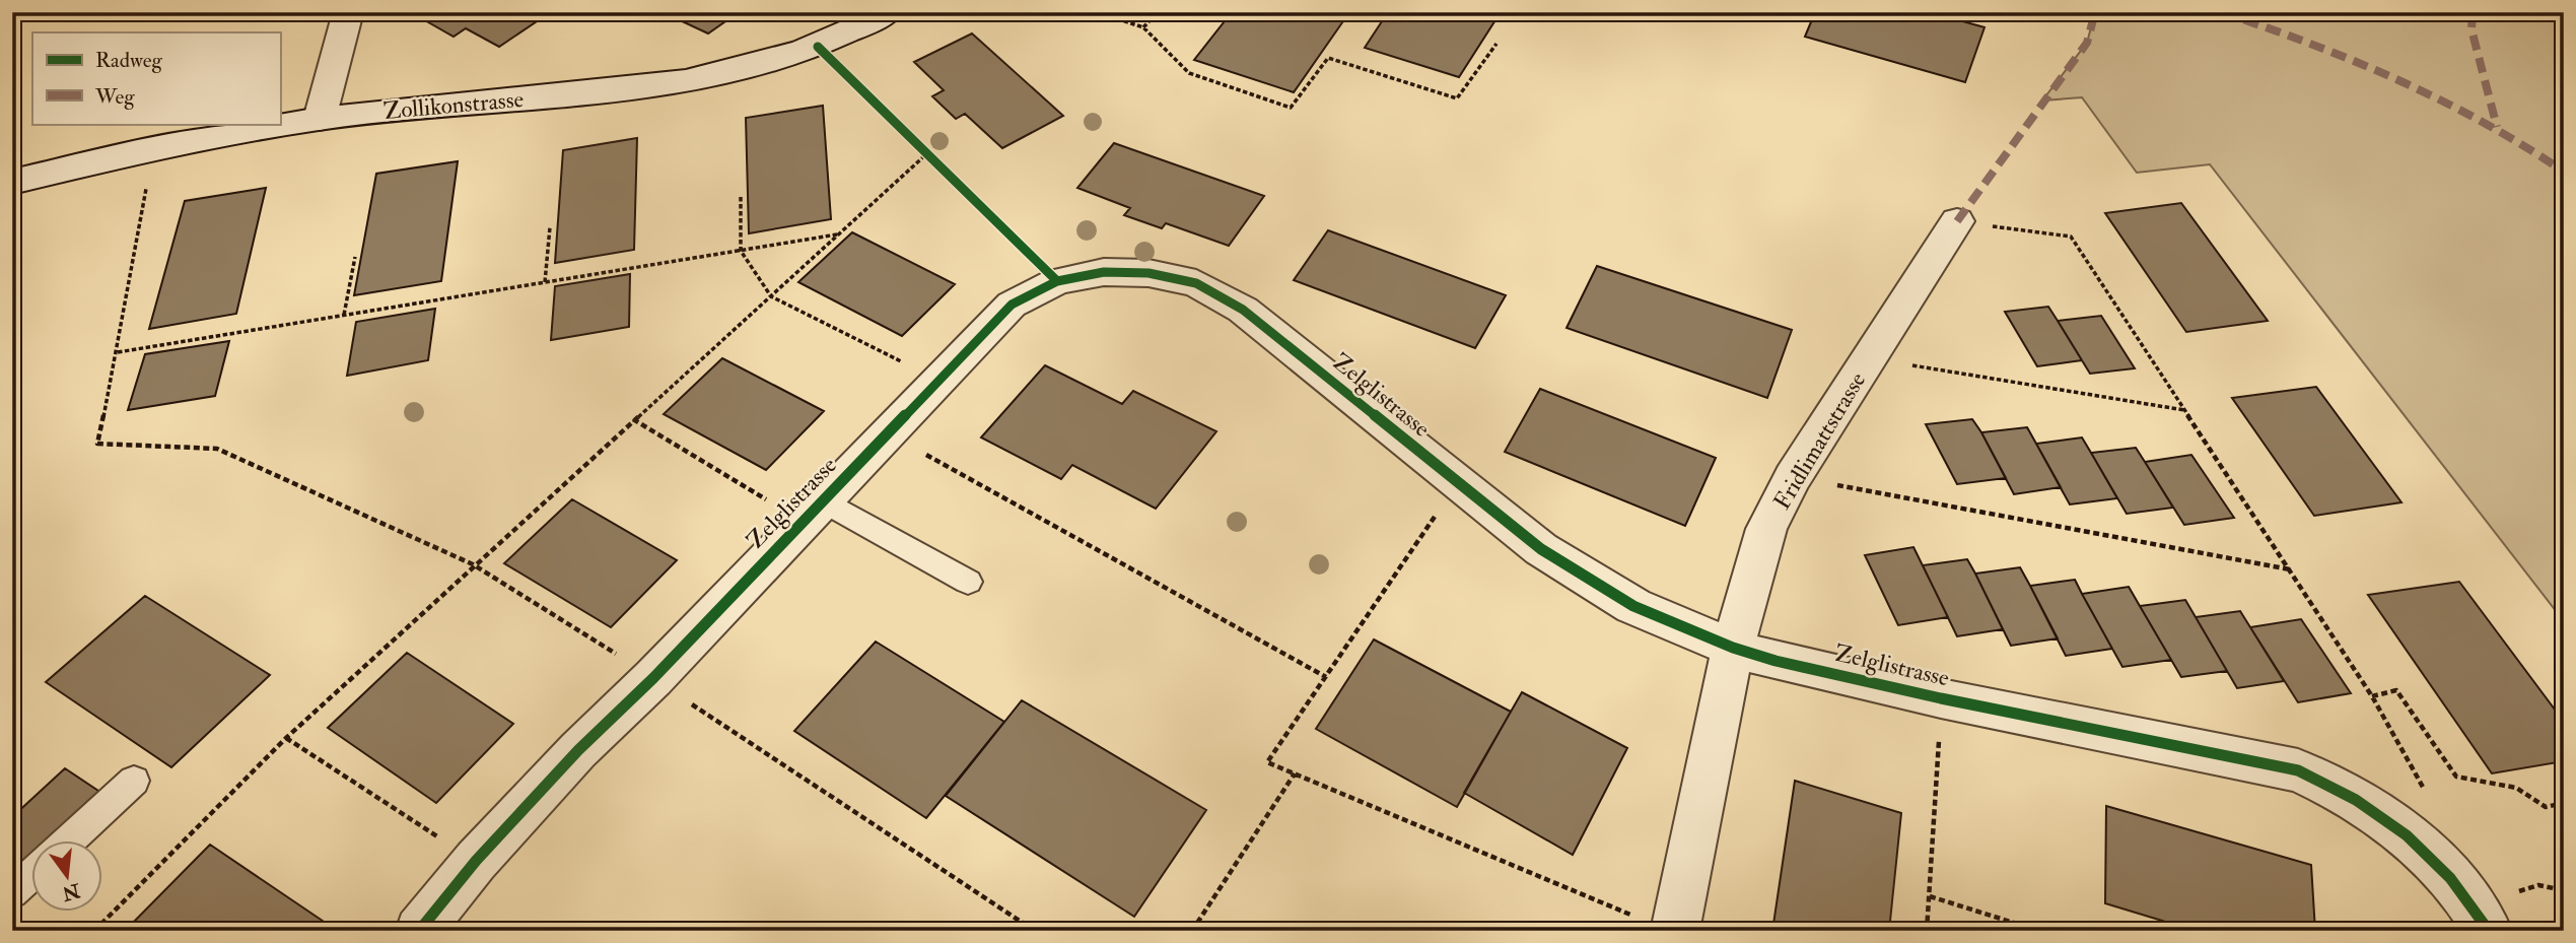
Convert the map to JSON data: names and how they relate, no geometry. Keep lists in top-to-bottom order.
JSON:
{
  "streets": {
    "street": ["Zollikonstrasse", "Zelglistrasse", "Fridlimattstrasse"]
  },
  "crossings": [
    ["Zelglistrasse", "Fridlimattstrasse"]
  ],
  "legend": ["Radweg", "Weg"],
  "north": "bottom"
}
